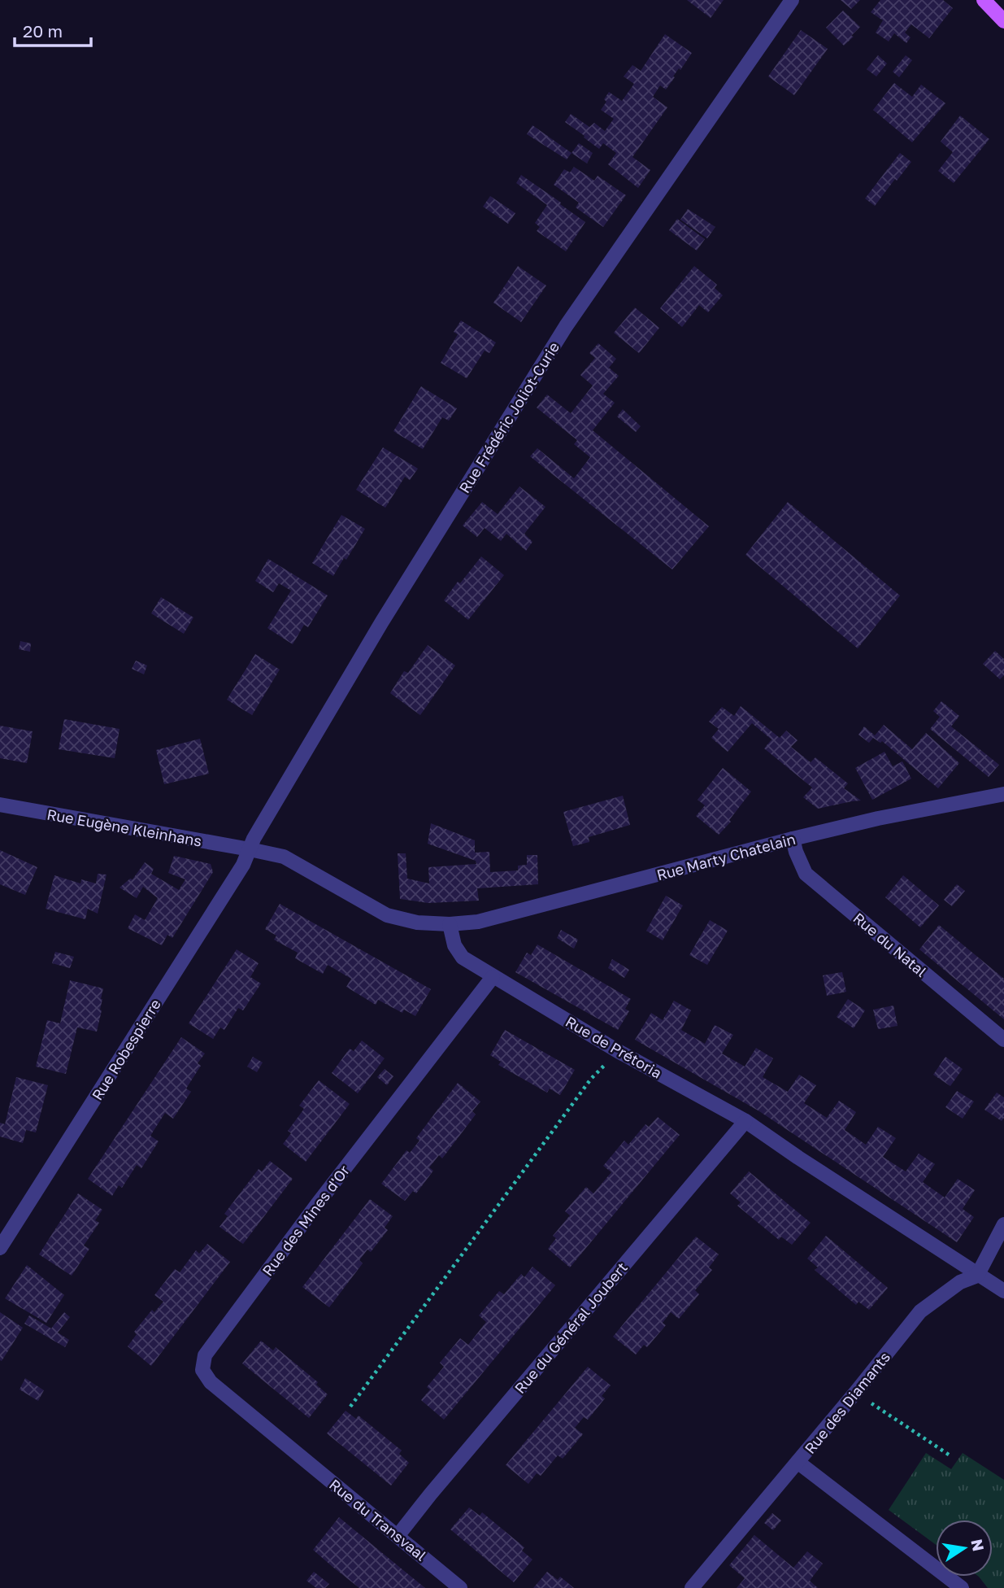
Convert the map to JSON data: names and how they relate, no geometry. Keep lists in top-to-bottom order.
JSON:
{
  "streets": {
    "street": [
      "Rue Frédéric Joliot-Curie",
      "Rue Eugène Kleinhans",
      "Rue Marty Chatelain",
      "Rue du Natal",
      "Rue de Prétoria",
      "Rue Robespierre",
      "Rue des Mines d'Or",
      "Rue du Général Joubert",
      "Rue des Diamants",
      "Rue du Transvaal"
    ]
  },
  "crossings": [
    ["Rue Frédéric Joliot-Curie", "Rue Eugène Kleinhans"],
    ["Rue Frédéric Joliot-Curie", "Rue Robespierre"],
    ["Rue Eugène Kleinhans", "Rue Robespierre"],
    ["Rue Marty Chatelain", "Rue du Natal"],
    ["Rue Marty Chatelain", "Rue de Prétoria"],
    ["Rue de Prétoria", "Rue des Mines d'Or"],
    ["Rue de Prétoria", "Rue du Général Joubert"],
    ["Rue de Prétoria", "Rue des Diamants"],
    ["Rue des Mines d'Or", "Rue du Transvaal"],
    ["Rue du Général Joubert", "Rue du Transvaal"]
  ],
  "scale_bar": "20 m",
  "north": "right"
}
